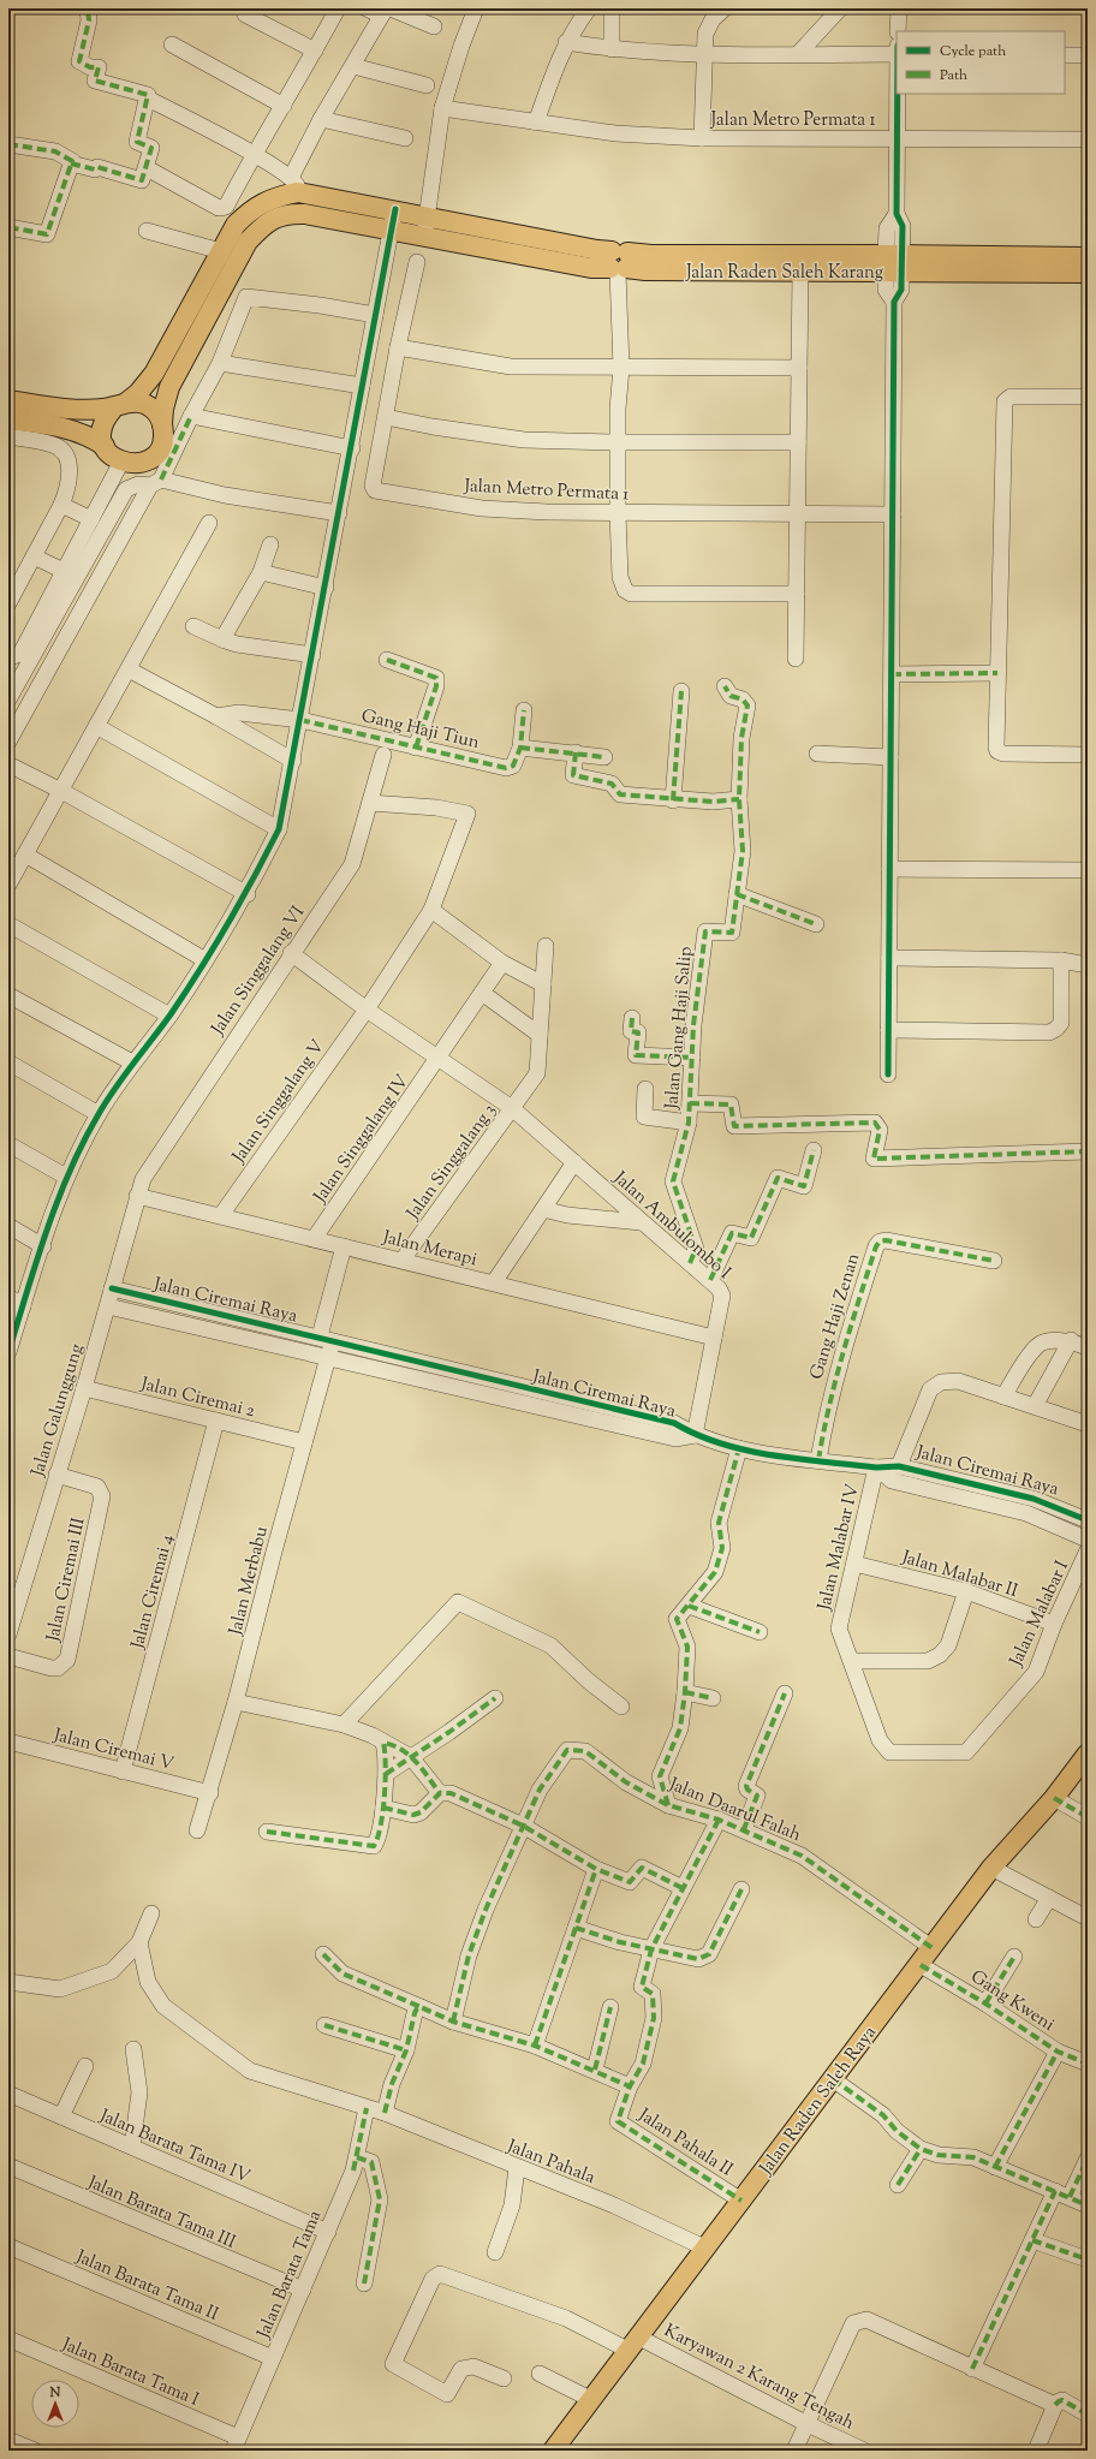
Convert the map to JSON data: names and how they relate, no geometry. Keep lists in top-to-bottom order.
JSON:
{
  "streets": {
    "main road": ["Jalan Raden Saleh Karang", "Jalan Raden Saleh Raya"],
    "street": [
      "Jalan Metro Permata 1",
      "Gang Haji Tiun",
      "Jalan Singgalang VI",
      "Jalan Gang Haji Salip",
      "Jalan Singgalang V",
      "Jalan Singgalang IV",
      "Jalan Singgalang 3",
      "Jalan Ambulombo I",
      "Jalan Merapi",
      "Jalan Ciremai Raya",
      "Gang Haji Zenan",
      "Jalan Ciremai 2",
      "Jalan Galunggung",
      "Jalan Malabar IV",
      "Jalan Malabar II",
      "Jalan Ciremai III",
      "Jalan Merbabu",
      "Jalan Ciremai 4",
      "Jalan Malabar I",
      "Jalan Ciremai V",
      "Jalan Daarul Falah",
      "Gang Kweni",
      "Jalan Pahala II",
      "Jalan Barata Tama IV",
      "Jalan Pahala",
      "Jalan Barata Tama III",
      "Jalan Barata Tama",
      "Jalan Barata Tama II",
      "Jalan Barata Tama I",
      "Karyawan 2 Karang Tengah"
    ]
  },
  "crossings": [
    ["Jalan Singgalang VI", "Jalan Singgalang V"],
    ["Jalan Singgalang VI", "Jalan Ambulombo I"],
    ["Jalan Singgalang VI", "Jalan Merapi"],
    ["Jalan Singgalang VI", "Jalan Galunggung"],
    ["Jalan Gang Haji Salip", "Jalan Ambulombo I"],
    ["Jalan Singgalang V", "Jalan Ambulombo I"],
    ["Jalan Singgalang V", "Jalan Merapi"],
    ["Jalan Singgalang IV", "Jalan Ambulombo I"],
    ["Jalan Singgalang IV", "Jalan Merapi"],
    ["Jalan Singgalang 3", "Jalan Ambulombo I"],
    ["Jalan Singgalang 3", "Jalan Merapi"],
    ["Jalan Ambulombo I", "Jalan Merapi"],
    ["Jalan Ambulombo I", "Jalan Ciremai Raya"],
    ["Jalan Merapi", "Jalan Galunggung"],
    ["Jalan Merapi", "Jalan Merbabu"],
    ["Jalan Ciremai Raya", "Gang Haji Zenan"],
    ["Jalan Ciremai Raya", "Jalan Galunggung"],
    ["Jalan Ciremai Raya", "Jalan Malabar IV"],
    ["Jalan Ciremai Raya", "Jalan Merbabu"],
    ["Jalan Ciremai 2", "Jalan Galunggung"],
    ["Jalan Ciremai 2", "Jalan Merbabu"],
    ["Jalan Ciremai 2", "Jalan Ciremai 4"],
    ["Jalan Galunggung", "Jalan Ciremai III"],
    ["Jalan Malabar IV", "Jalan Malabar II"],
    ["Jalan Malabar IV", "Jalan Malabar I"],
    ["Jalan Malabar II", "Jalan Malabar I"],
    ["Jalan Merbabu", "Jalan Ciremai V"],
    ["Jalan Ciremai 4", "Jalan Ciremai V"],
    ["Jalan Daarul Falah", "Jalan Raden Saleh Raya"],
    ["Gang Kweni", "Jalan Raden Saleh Raya"],
    ["Jalan Raden Saleh Raya", "Jalan Pahala II"],
    ["Jalan Raden Saleh Raya", "Jalan Pahala"],
    ["Jalan Raden Saleh Raya", "Karyawan 2 Karang Tengah"],
    ["Jalan Barata Tama IV", "Jalan Barata Tama"],
    ["Jalan Pahala", "Jalan Barata Tama"],
    ["Jalan Barata Tama III", "Jalan Barata Tama"],
    ["Jalan Barata Tama", "Jalan Barata Tama II"],
    ["Jalan Barata Tama", "Jalan Barata Tama I"]
  ],
  "legend": ["Cycle path", "Path"],
  "north": "top"
}
